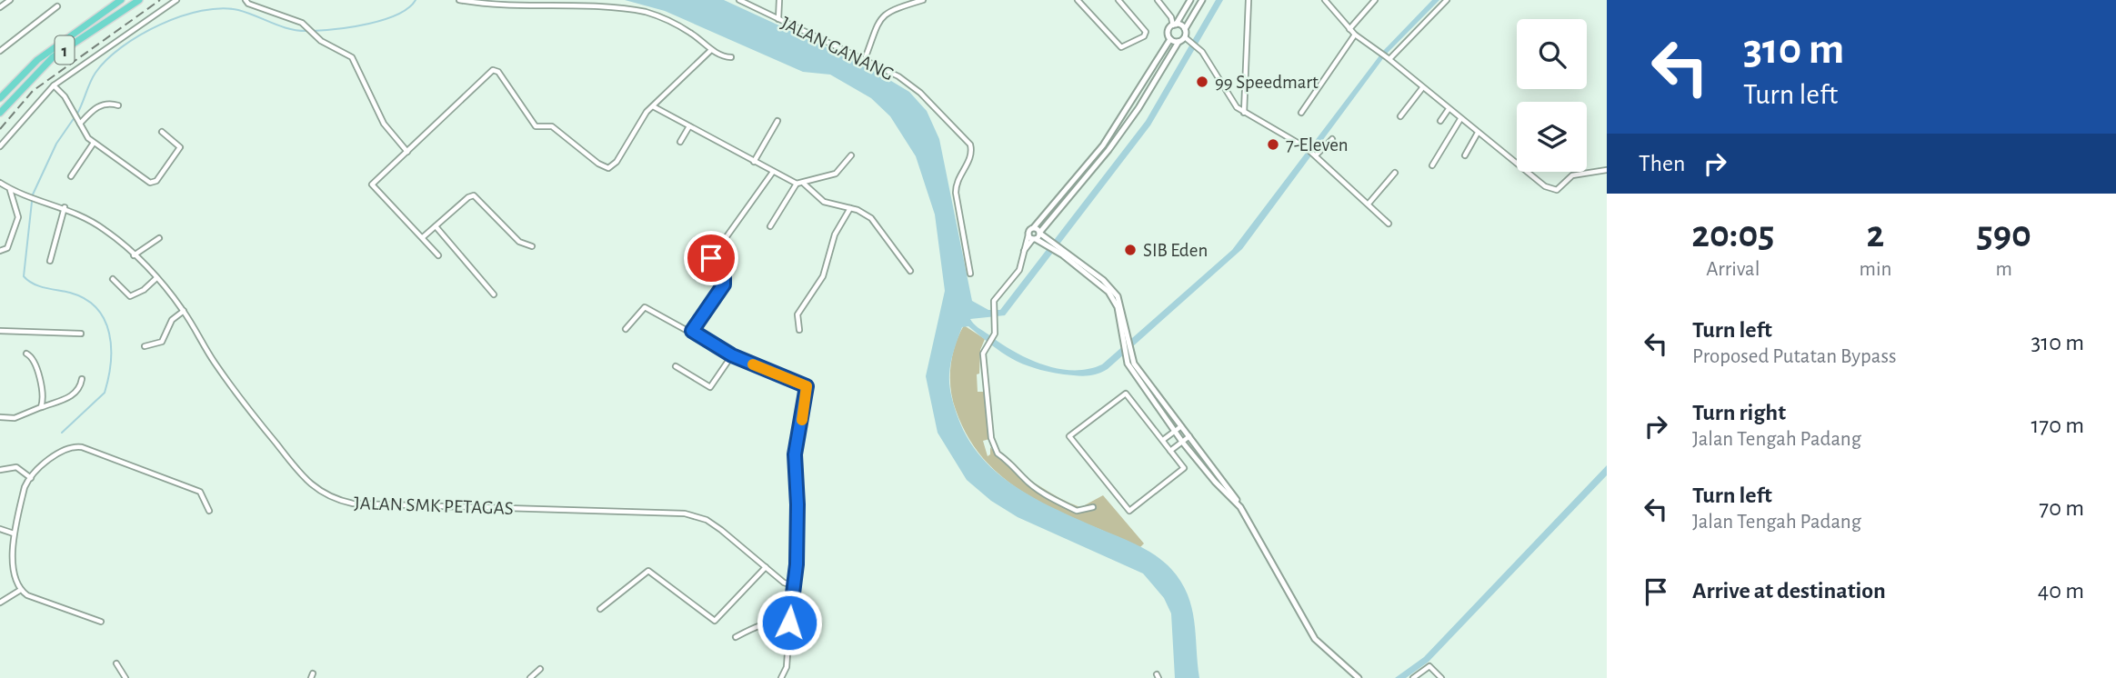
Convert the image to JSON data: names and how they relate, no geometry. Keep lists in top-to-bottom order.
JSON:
{
  "streets": {
    "highway": ["1"],
    "street": ["JALAN GANANG", "JALAN SMK PETAGAS"]
  },
  "places": ["99 Speedmart", "7-Eleven", "SIB Eden"],
  "page": {
    "turn": ["310 m", "Turn left"],
    "then": "Then",
    "eta": [
      "20:05",
      "Arrival",
      "2",
      "min",
      "590",
      "m"
    ],
    "list": [
      {
        "name": "Turn left",
        "note": "Proposed Putatan Bypass",
        "value": "310 m"
      },
      {
        "name": "Turn right",
        "note": "Jalan Tengah Padang",
        "value": "170 m"
      },
      {
        "name": "Turn left",
        "note": "Jalan Tengah Padang",
        "value": "70 m"
      },
      {
        "name": "Arrive at destination",
        "value": "40 m"
      }
    ]
  }
}
